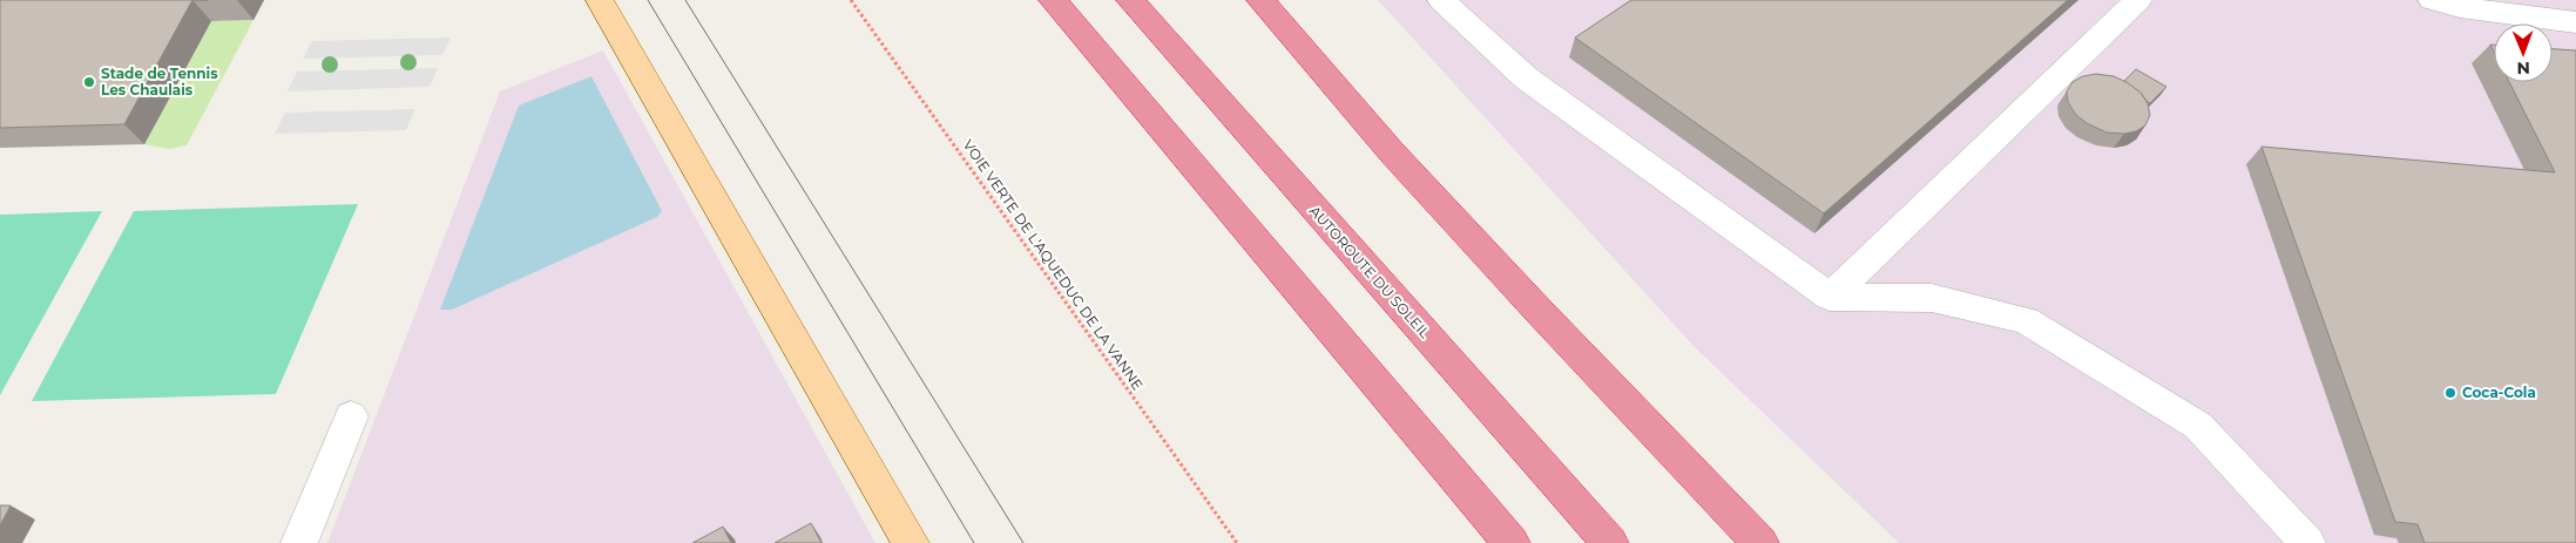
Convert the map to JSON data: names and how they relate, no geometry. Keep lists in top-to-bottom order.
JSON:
{
  "streets": {
    "highway": ["AUTOROUTE DU SOLEIL"],
    "path": ["VOIE VERTE DE L'AQUEDUC DE LA VANNE"]
  },
  "places": ["Stade de Tennis Les Chaulais", "Coca-Cola"],
  "north": "bottom"
}
